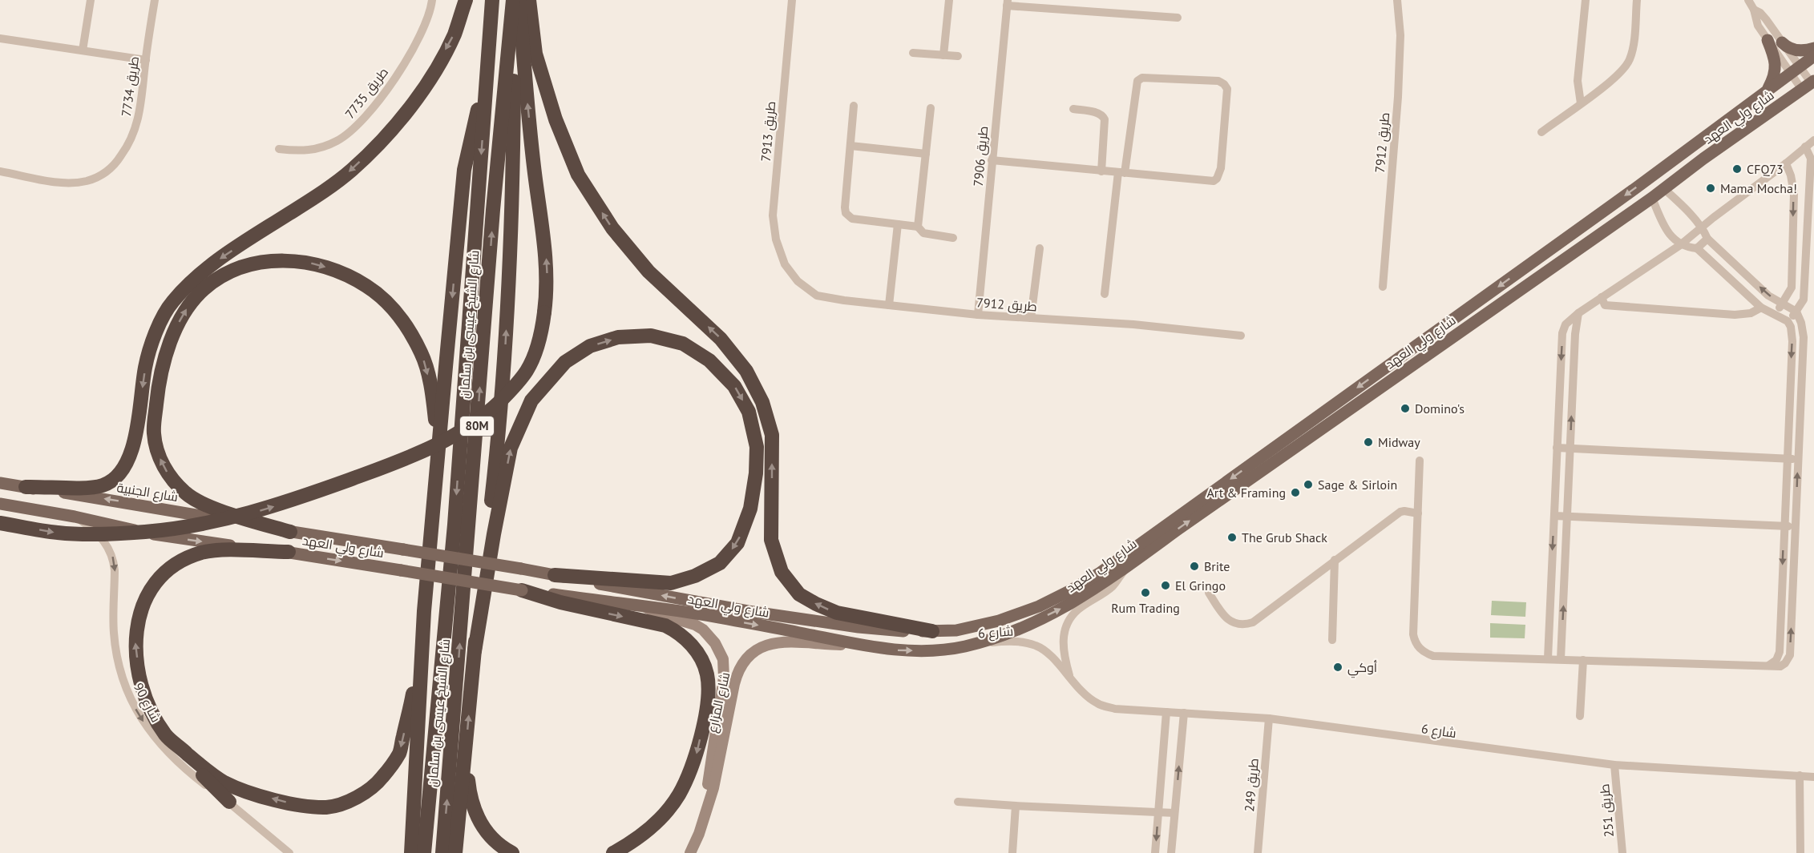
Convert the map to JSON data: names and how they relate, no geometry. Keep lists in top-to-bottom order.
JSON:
{
  "streets": {
    "highway": ["شارع الشيخ عيسى بن سلمان", "80M"],
    "main road": ["شارع ولي العهد", "شارع الجنبية"],
    "street": [
      "طريق 7734",
      "طريق 7735",
      "طريق 7913",
      "طريق 7912",
      "طريق 7906",
      "شارع 6",
      "شارع 90",
      "شارع المزارع",
      "طريق 249",
      "طريق 251"
    ]
  },
  "crossings": [
    ["شارع ولي العهد", "شارع الجنبية"],
    ["شارع ولي العهد", "شارع 6"],
    ["شارع ولي العهد", "شارع المزارع"],
    ["طريق 7913", "طريق 7912"],
    ["طريق 7912", "طريق 7906"],
    ["شارع 6", "طريق 249"],
    ["شارع 6", "طريق 251"]
  ],
  "one_way": ["شارع 90"],
  "places": [
    "CFQ73",
    "Mama Mocha!",
    "Domino's",
    "Midway",
    "Sage & Sirloin",
    "Art & Framing",
    "The Grub Shack",
    "Brite",
    "El Gringo",
    "Rum Trading",
    "أوكي"
  ]
}
